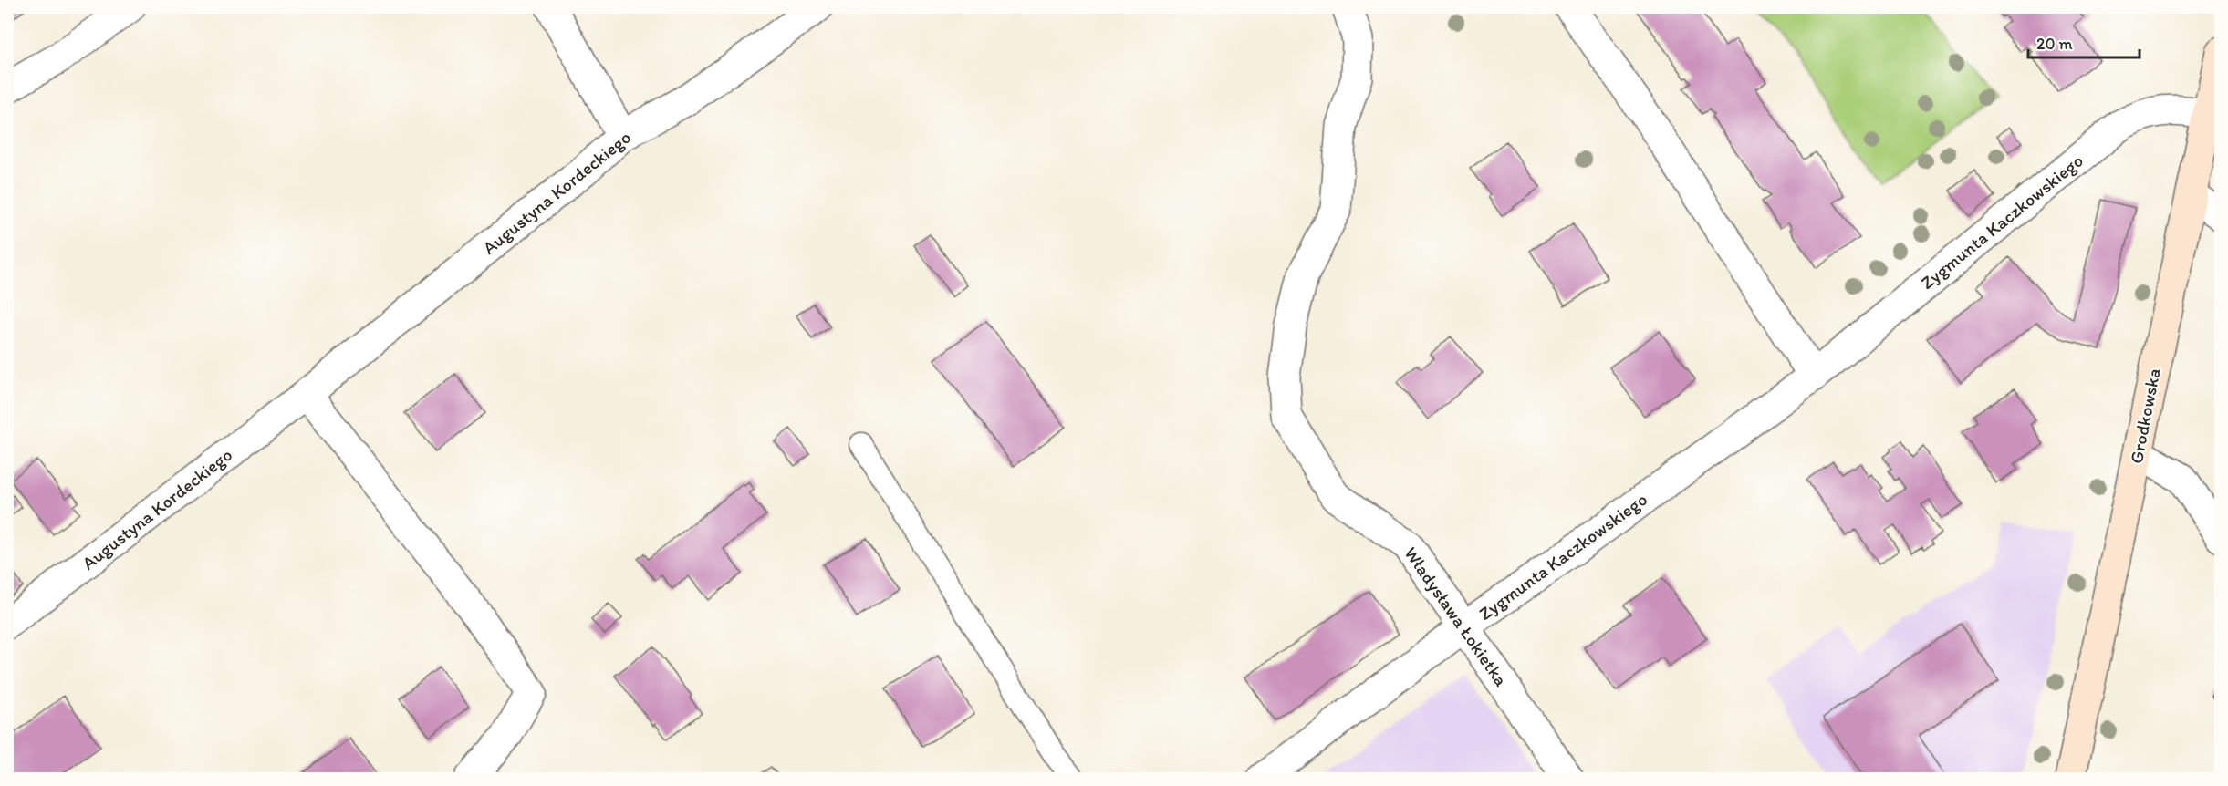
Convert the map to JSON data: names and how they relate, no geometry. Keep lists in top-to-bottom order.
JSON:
{
  "streets": {
    "main road": ["Grodkowska"],
    "street": ["Augustyna Kordeckiego", "Zygmunta Kaczkowskiego", "Władysława Łokietka"]
  },
  "crossings": [
    ["Zygmunta Kaczkowskiego", "Grodkowska"],
    ["Zygmunta Kaczkowskiego", "Władysława Łokietka"]
  ],
  "scale_bar": "20 m"
}
